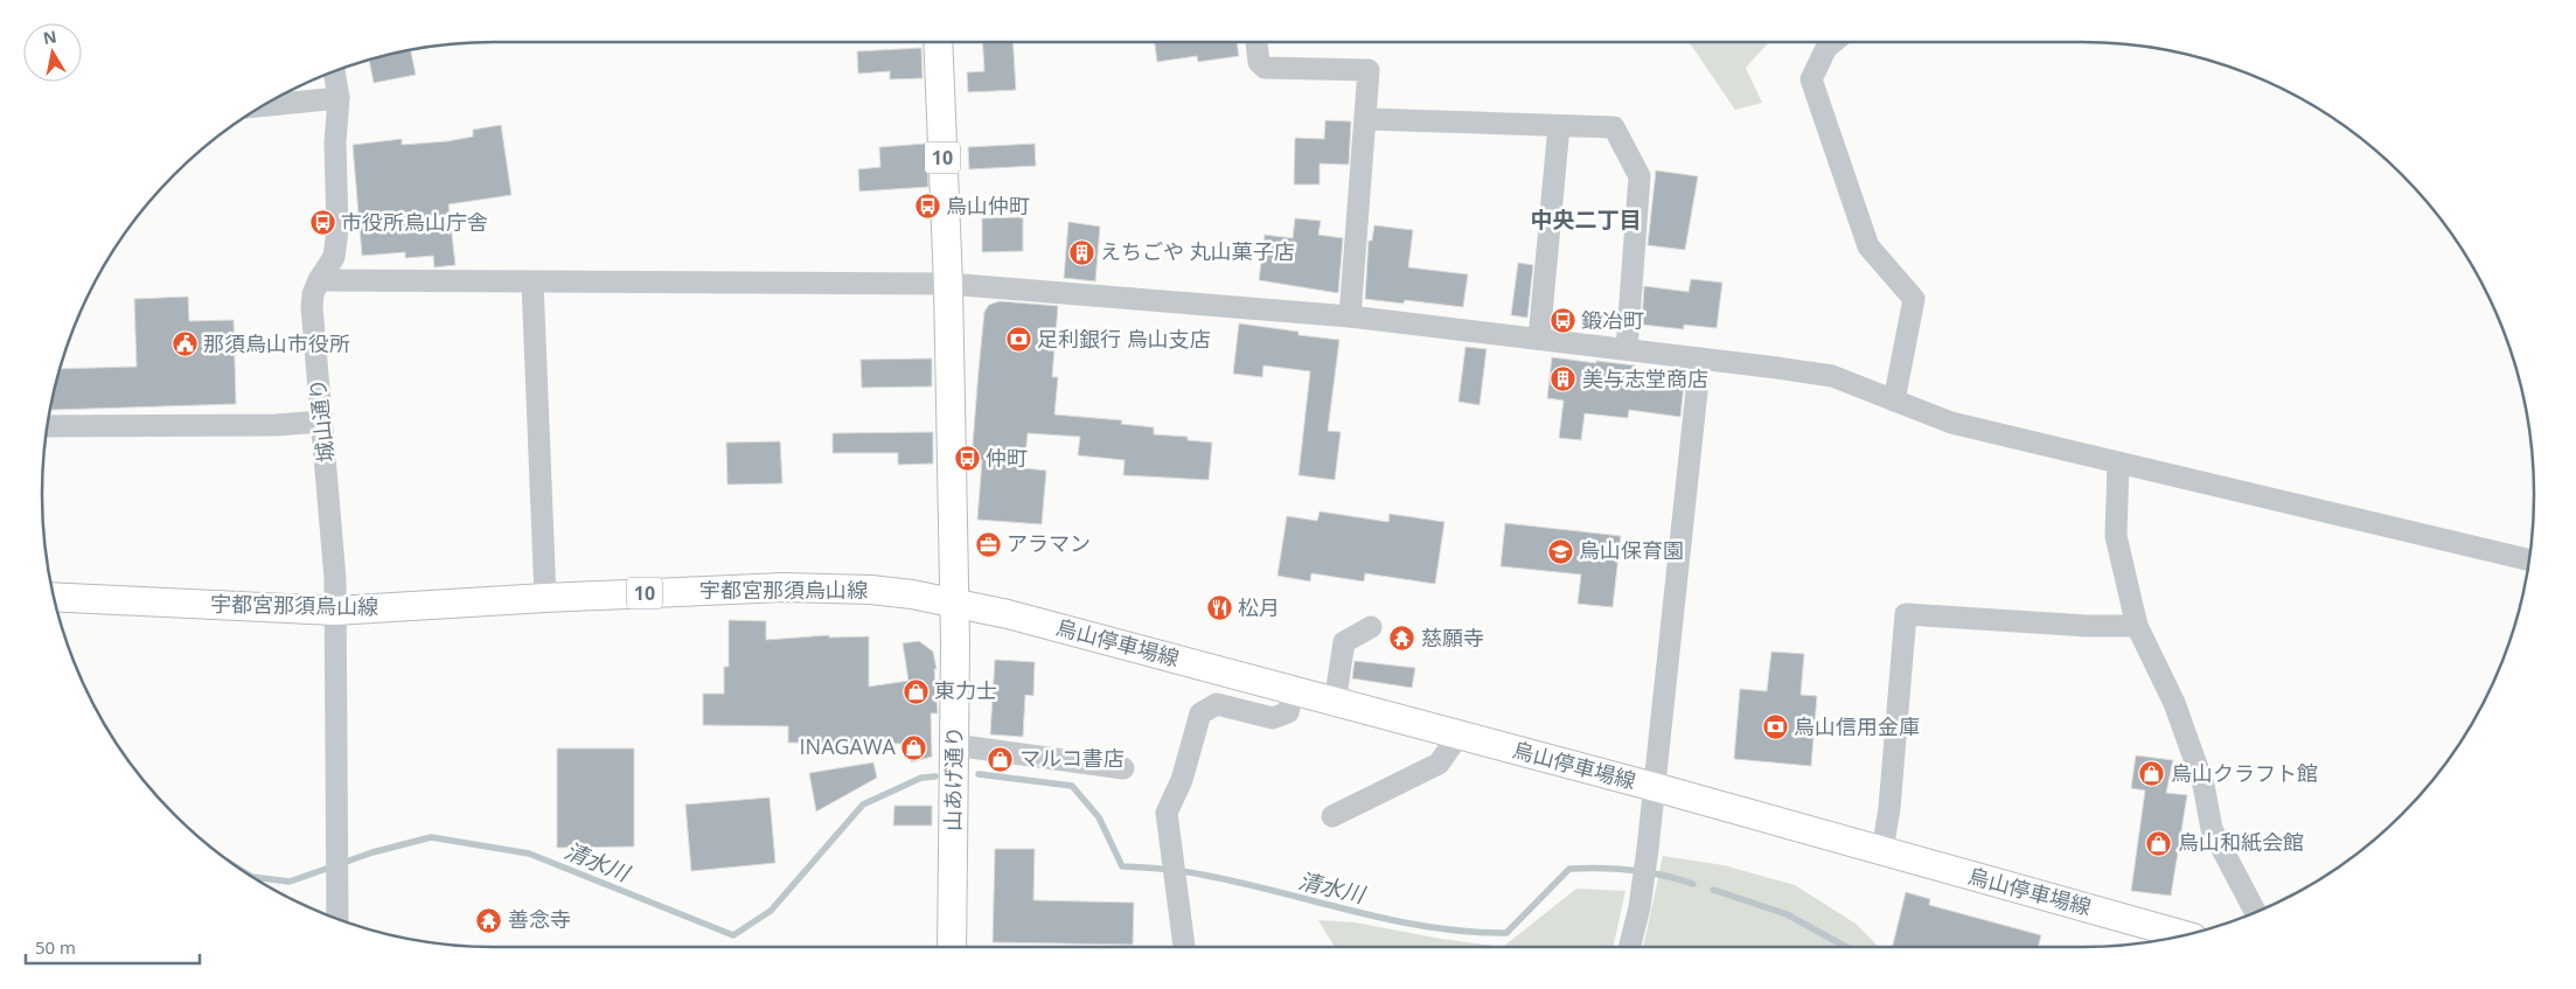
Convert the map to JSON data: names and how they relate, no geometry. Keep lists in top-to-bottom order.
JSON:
{
  "streets": {
    "main road": [
      "10",
      "宇都宮那須烏山線",
      "烏山停車場線",
      "山あげ通り"
    ],
    "street": ["城山通り"]
  },
  "crossings": [
    ["10", "宇都宮那須烏山線"],
    ["10", "烏山停車場線"],
    ["10", "山あげ通り"],
    ["城山通り", "宇都宮那須烏山線"],
    ["宇都宮那須烏山線", "烏山停車場線"],
    ["宇都宮那須烏山線", "山あげ通り"],
    ["烏山停車場線", "山あげ通り"]
  ],
  "districts": ["中央二丁目"],
  "water": ["清水川"],
  "places": {
    "bus stop": [
      "烏山仲町",
      "市役所烏山庁舎",
      "鍛冶町",
      "仲町"
    ],
    "building": ["えちごや 丸山菓子店", "美与志堂商店"],
    "bank": ["足利銀行 烏山支店", "烏山信用金庫"],
    "public building": ["那須烏山市役所"],
    "office": ["アラマン"],
    "school or university": ["烏山保育園"],
    "restaurant": ["松月"],
    "temple": ["慈願寺", "善念寺"],
    "shop": [
      "東力士",
      "INAGAWA",
      "マルコ書店",
      "烏山クラフト館",
      "烏山和紙会館"
    ]
  },
  "scale_bar": "50 m",
  "north": "top"
}
